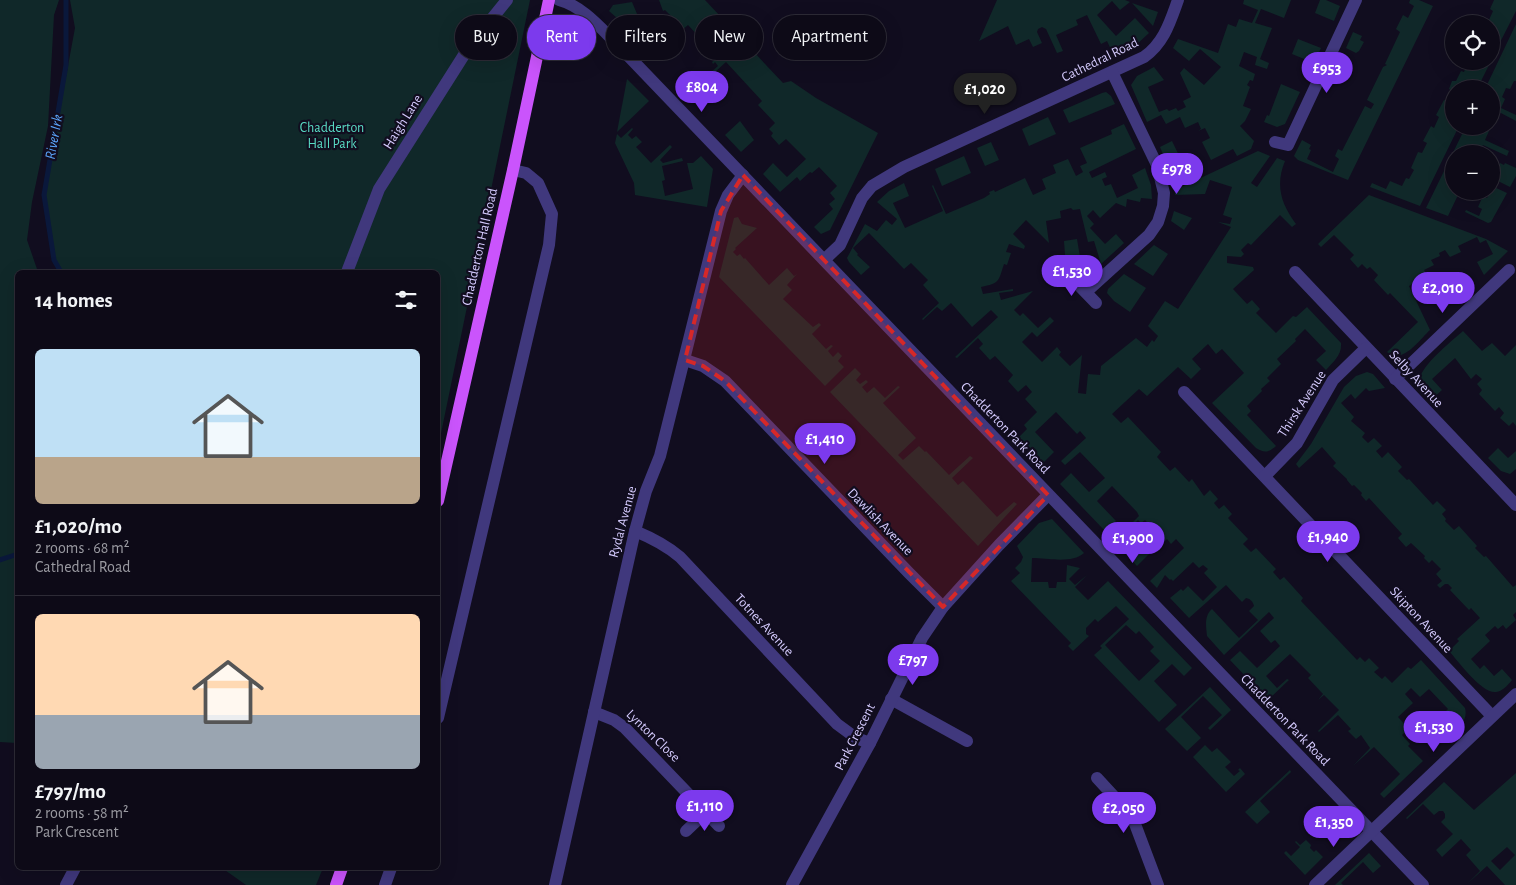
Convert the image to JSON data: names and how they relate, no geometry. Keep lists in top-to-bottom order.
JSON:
{
  "streets": {
    "main road": ["Chadderton Hall Road"],
    "street": [
      "Cathedral Road",
      "Haigh Lane",
      "Selby Avenue",
      "Thirsk Avenue",
      "Chadderton Park Road",
      "Rydal Avenue",
      "Dawlish Avenue",
      "Skipton Avenue",
      "Totnes Avenue",
      "Lynton Close",
      "Park Crescent"
    ]
  },
  "crossings": [
    ["Cathedral Road", "Chadderton Park Road"],
    ["Selby Avenue", "Thirsk Avenue"],
    ["Thirsk Avenue", "Skipton Avenue"],
    ["Chadderton Park Road", "Rydal Avenue"],
    ["Chadderton Park Road", "Park Crescent"],
    ["Rydal Avenue", "Dawlish Avenue"],
    ["Rydal Avenue", "Totnes Avenue"],
    ["Rydal Avenue", "Lynton Close"],
    ["Dawlish Avenue", "Park Crescent"],
    ["Totnes Avenue", "Park Crescent"]
  ],
  "water": ["River Irk"],
  "parks": ["Chadderton Hall Park"],
  "page": {
    "map_buttons": ["+", "−"],
    "chip": [
      "Buy",
      "Rent",
      "Filters",
      "New",
      "Apartment"
    ],
    "price": [
      "£953",
      "£804",
      "£1,020",
      "£978",
      "£1,530",
      "£2,010",
      "£1,410",
      "£1,940",
      "£1,900",
      "£797",
      "£1,530",
      "£1,110",
      "£2,050",
      "£1,350"
    ],
    "heading": "14 homes",
    "list": [
      {
        "name": "£1,020/mo",
        "note": "2 rooms · 68 m² · Cathedral Road"
      },
      {
        "name": "£797/mo",
        "note": "2 rooms · 58 m² · Park Crescent"
      }
    ]
  }
}
